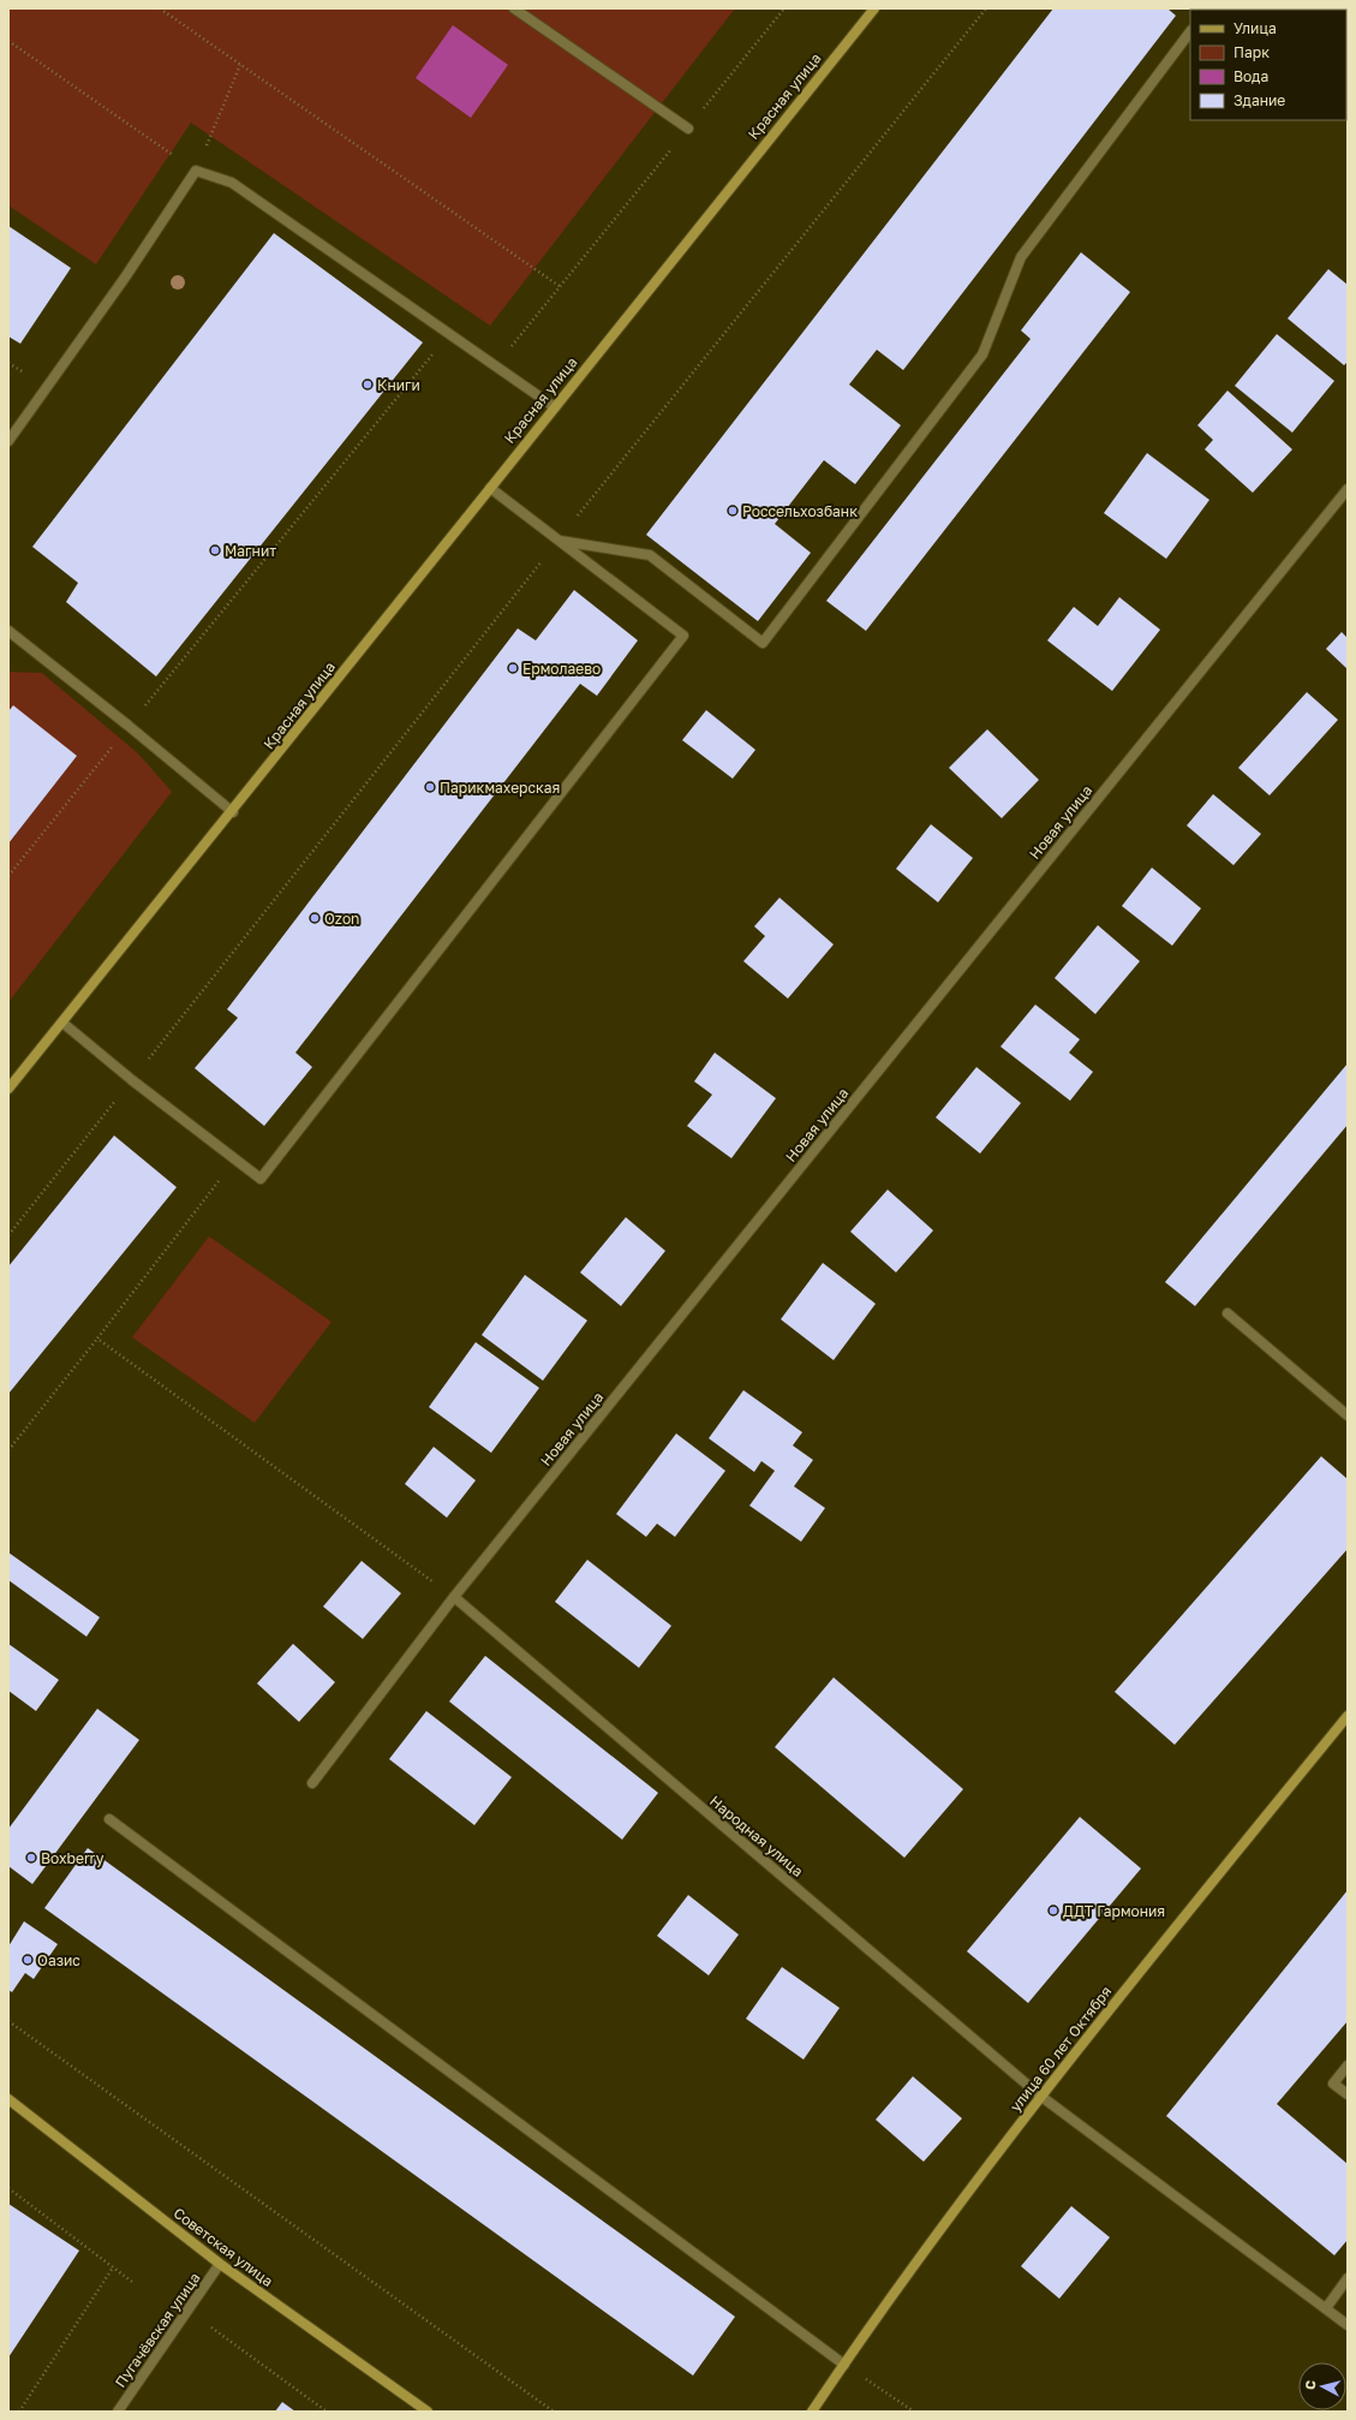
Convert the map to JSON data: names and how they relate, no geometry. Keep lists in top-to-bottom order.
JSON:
{
  "streets": {
    "street": [
      "Красная улица",
      "Новая улица",
      "Народная улица",
      "улица 60 лет Октября",
      "Советская улица",
      "Пугачёвская улица"
    ]
  },
  "crossings": [
    ["Новая улица", "Народная улица"],
    ["Народная улица", "улица 60 лет Октября"],
    ["Советская улица", "Пугачёвская улица"]
  ],
  "places": [
    "Книги",
    "Россельхозбанк",
    "Магнит",
    "Ермолаево",
    "Парикмахерская",
    "Ozon",
    "Boxberry",
    "ДДТ Гармония",
    "Оазис"
  ],
  "legend": [
    "Улица",
    "Парк",
    "Вода",
    "Здание"
  ],
  "north": "left"
}
